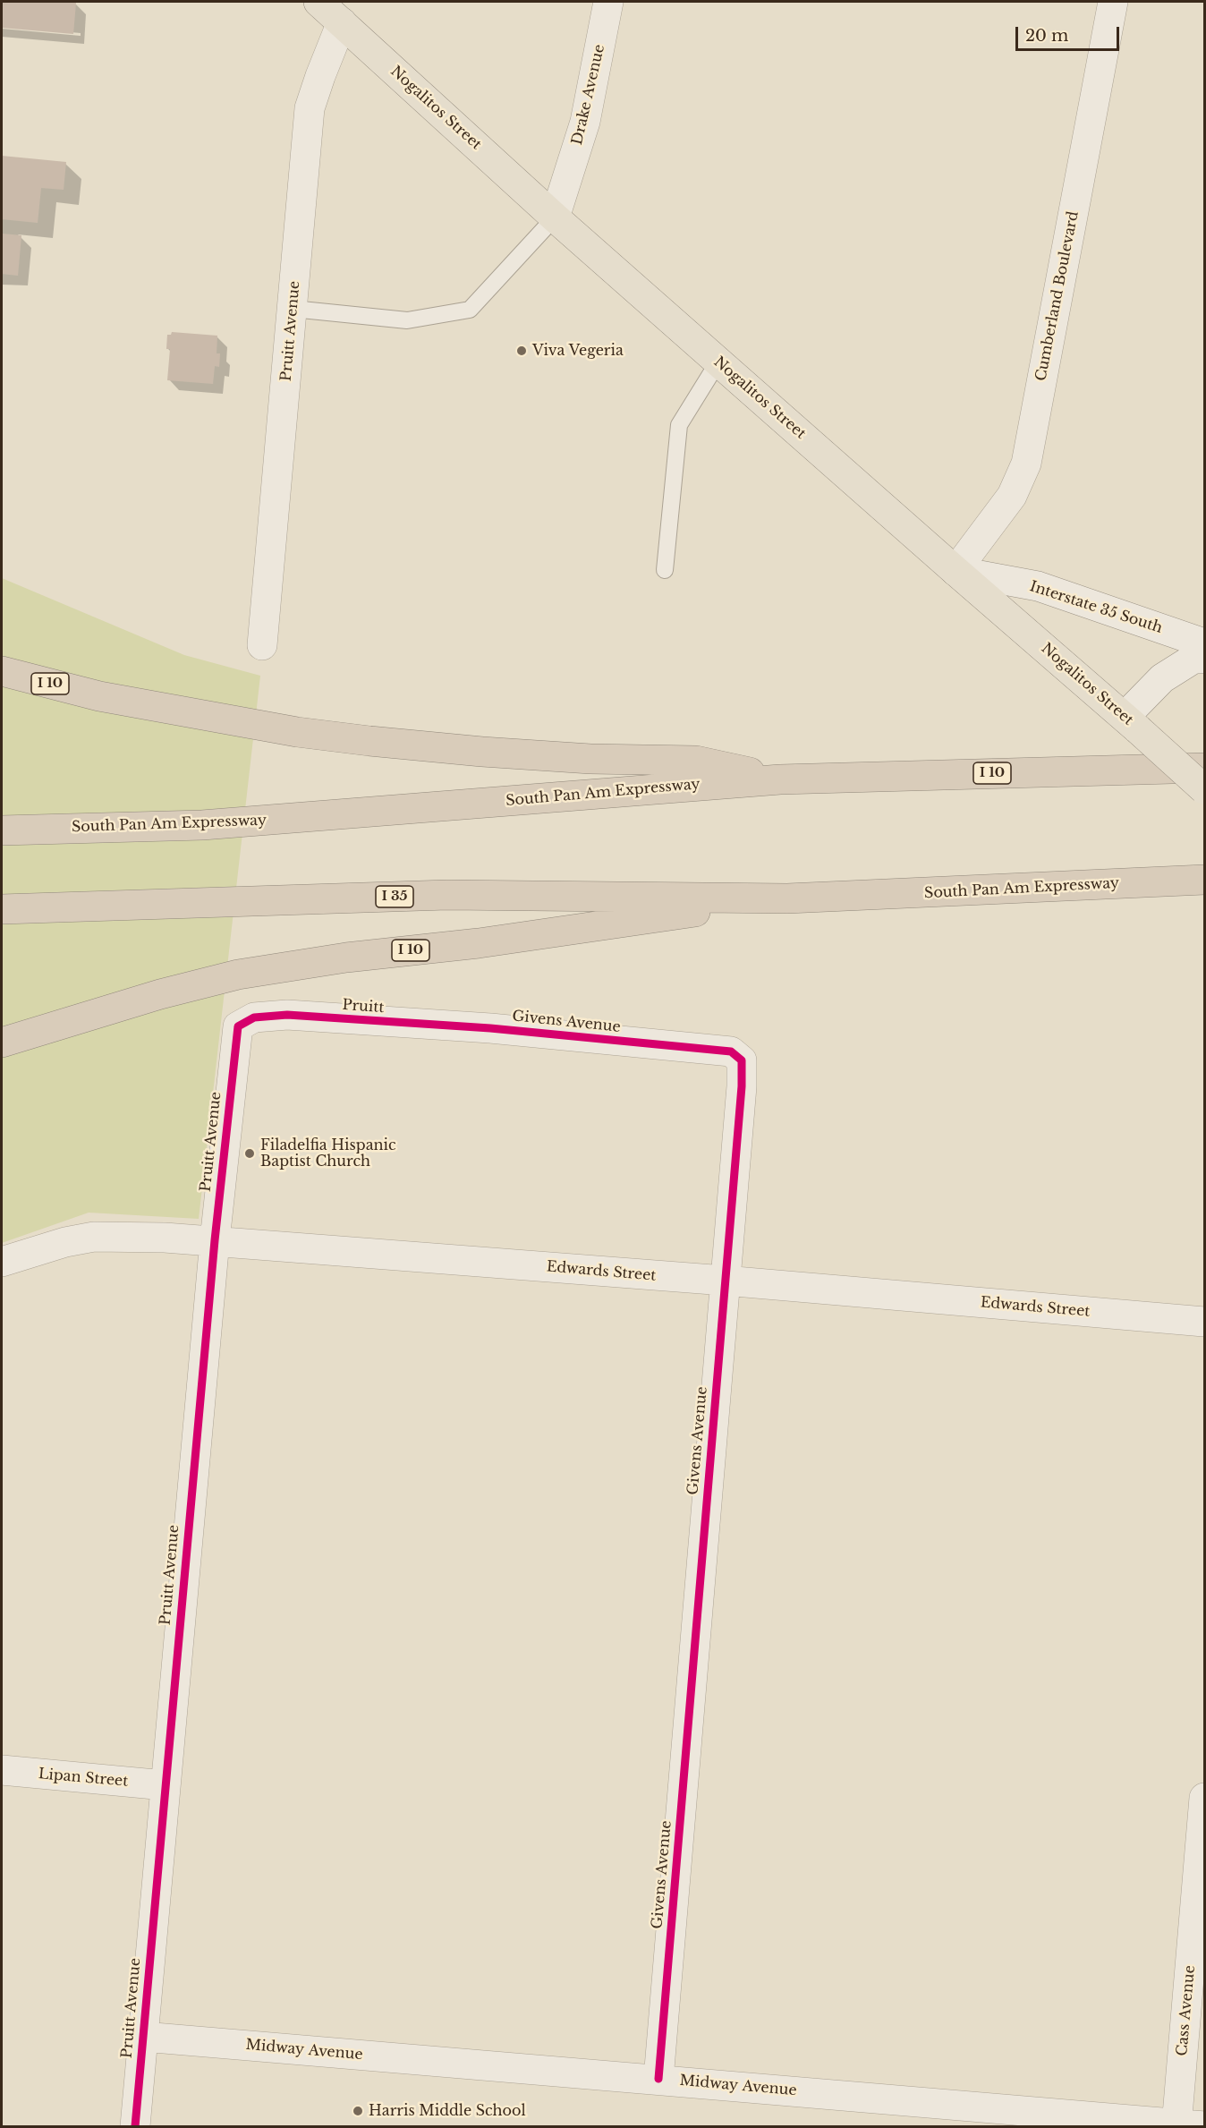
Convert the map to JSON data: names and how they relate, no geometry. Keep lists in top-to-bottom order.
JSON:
{
  "streets": {
    "highway": ["I 10", "South Pan Am Expressway", "I 35"],
    "main road": ["Nogalitos Street"],
    "street": [
      "Drake Avenue",
      "Cumberland Boulevard",
      "Pruitt Avenue",
      "Interstate 35 South",
      "Pruitt",
      "Givens Avenue",
      "Edwards Street",
      "Lipan Street",
      "Cass Avenue",
      "Midway Avenue"
    ]
  },
  "crossings": [
    ["Drake Avenue", "Nogalitos Street"],
    ["Nogalitos Street", "Cumberland Boulevard"],
    ["Nogalitos Street", "Pruitt Avenue"],
    ["Nogalitos Street", "Interstate 35 South"],
    ["Cumberland Boulevard", "Interstate 35 South"],
    ["Pruitt Avenue", "Pruitt"],
    ["Pruitt Avenue", "Edwards Street"],
    ["Pruitt Avenue", "Lipan Street"],
    ["Pruitt Avenue", "Midway Avenue"],
    ["I 10", "South Pan Am Expressway"],
    ["Pruitt", "Givens Avenue"],
    ["Givens Avenue", "Edwards Street"],
    ["Givens Avenue", "Midway Avenue"],
    ["Cass Avenue", "Midway Avenue"]
  ],
  "places": ["Viva Vegeria", "Filadelfia Hispanic Baptist Church", "Harris Middle School"],
  "scale_bar": "20 m"
}
